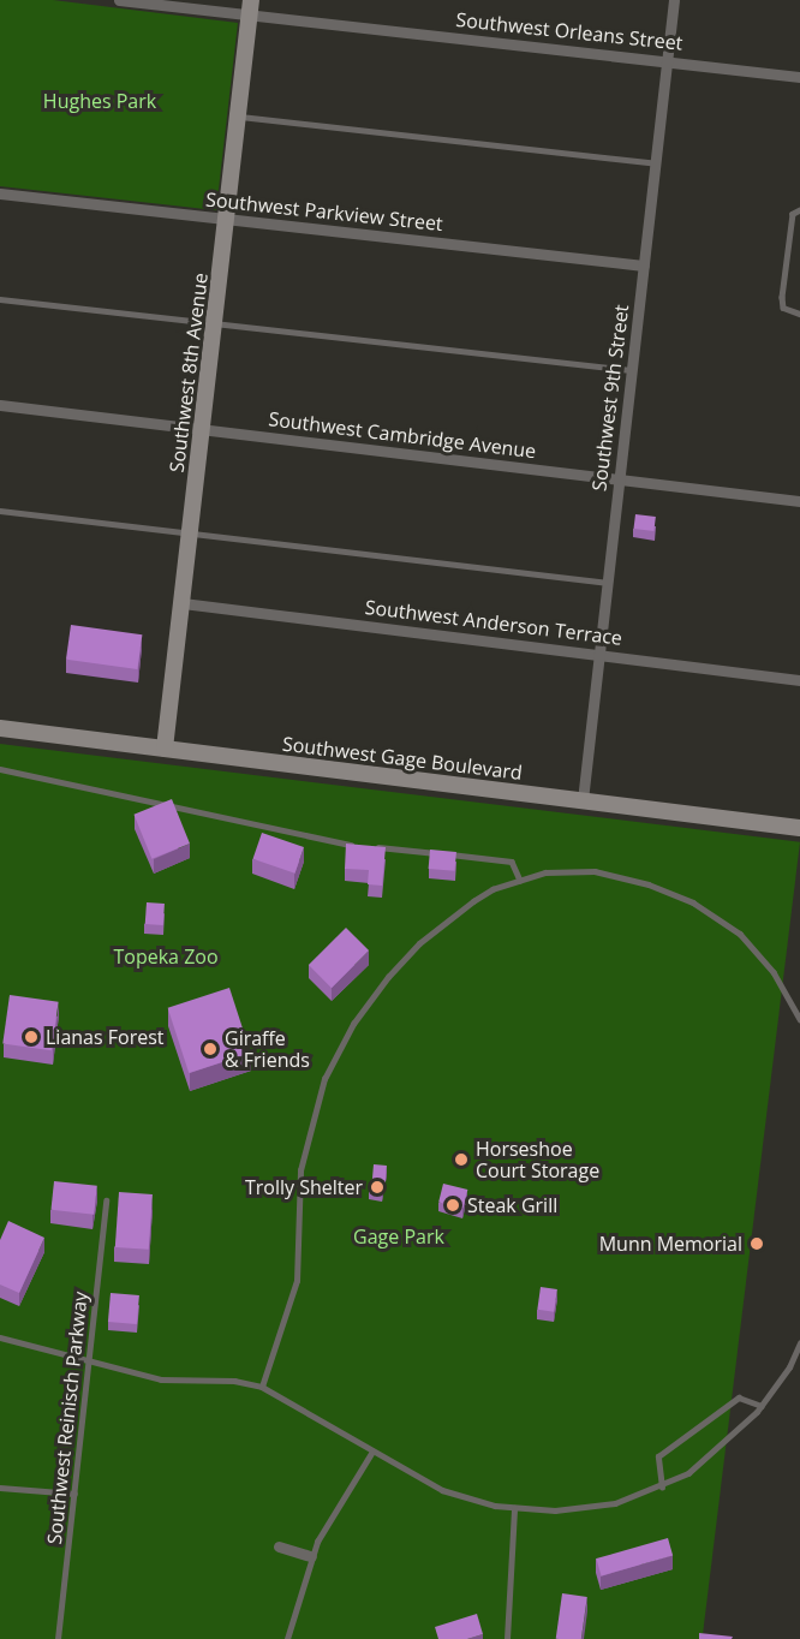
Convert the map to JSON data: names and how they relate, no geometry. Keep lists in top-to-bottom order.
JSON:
{
  "streets": {
    "main road": ["Southwest 8th Avenue", "Southwest Gage Boulevard"],
    "street": [
      "Southwest Orleans Street",
      "Southwest Parkview Street",
      "Southwest 9th Street",
      "Southwest Cambridge Avenue",
      "Southwest Anderson Terrace"
    ],
    "lane": ["Southwest Reinisch Parkway"]
  },
  "crossings": [
    ["Southwest Orleans Street", "Southwest 8th Avenue"],
    ["Southwest Orleans Street", "Southwest 9th Street"],
    ["Southwest Parkview Street", "Southwest 8th Avenue"],
    ["Southwest Parkview Street", "Southwest 9th Street"],
    ["Southwest 8th Avenue", "Southwest Cambridge Avenue"],
    ["Southwest 8th Avenue", "Southwest Anderson Terrace"],
    ["Southwest 8th Avenue", "Southwest Gage Boulevard"],
    ["Southwest 9th Street", "Southwest Cambridge Avenue"],
    ["Southwest 9th Street", "Southwest Anderson Terrace"],
    ["Southwest 9th Street", "Southwest Gage Boulevard"]
  ],
  "parks": ["Hughes Park", "Topeka Zoo", "Gage Park"],
  "places": [
    "Lianas Forest",
    "Giraffe & Friends",
    "Horseshoe Court Storage",
    "Trolly Shelter",
    "Steak Grill",
    "Munn Memorial"
  ]
}
